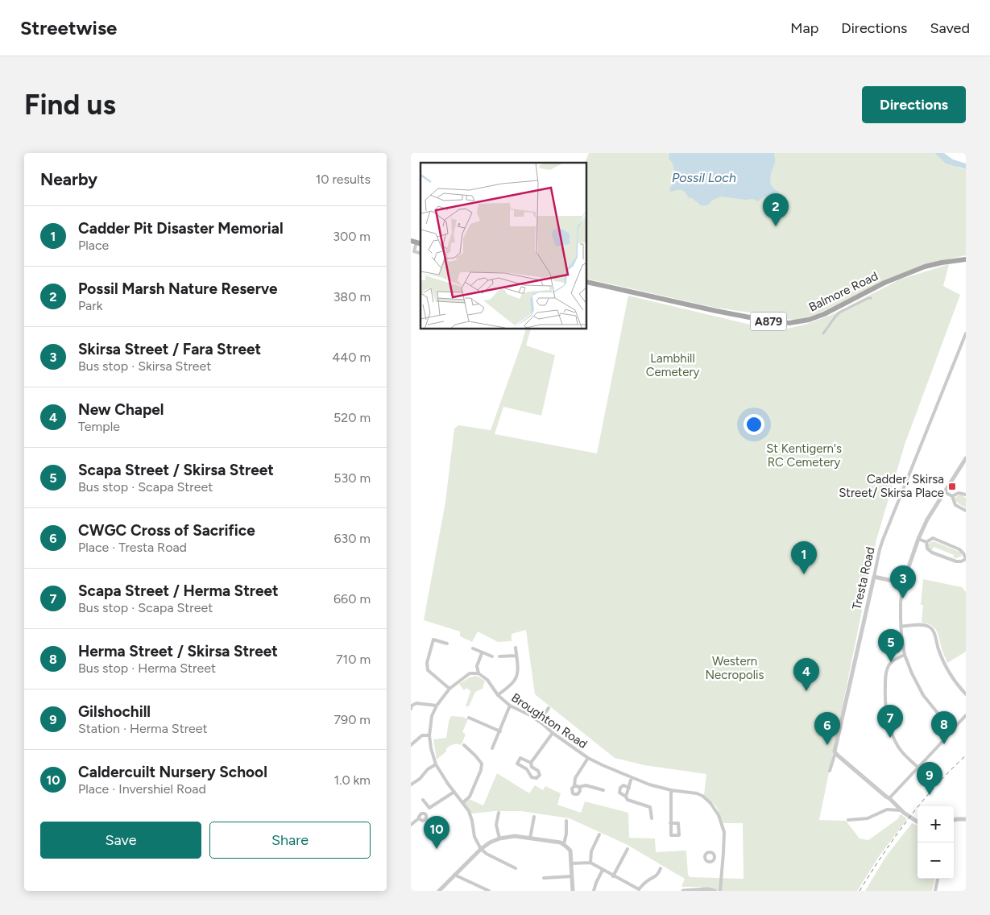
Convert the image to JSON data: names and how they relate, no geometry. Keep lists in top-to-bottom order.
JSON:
{
  "streets": {
    "main road": ["Balmore Road", "A879"],
    "street": ["Tresta Road", "Broughton Road"]
  },
  "water": ["Possil Loch"],
  "parks": ["Lambhill Cemetery", "St Kentigern's RC Cemetery", "Western Necropolis"],
  "places": {
    "transit": ["Cadder, Skirsa Street/ Skirsa Place"]
  },
  "page": {
    "header": "Streetwise",
    "nav": ["Map", "Directions", "Saved"],
    "buttons": [
      "Directions",
      ["Save", "Share"]
    ],
    "title": "Find us",
    "heading": ["Nearby", "10 results"],
    "pins": [
      "2",
      "1",
      "3",
      "5",
      "4",
      "7",
      "8",
      "6",
      "9",
      "10"
    ],
    "list": [
      {
        "mark": "1",
        "name": "Cadder Pit Disaster Memorial",
        "note": "Place",
        "value": "300 m"
      },
      {
        "mark": "2",
        "name": "Possil Marsh Nature Reserve",
        "note": "Park",
        "value": "380 m"
      },
      {
        "mark": "3",
        "name": "Skirsa Street / Fara Street",
        "note": "Bus stop · Skirsa Street",
        "value": "440 m"
      },
      {
        "mark": "4",
        "name": "New Chapel",
        "note": "Temple",
        "value": "520 m"
      },
      {
        "mark": "5",
        "name": "Scapa Street / Skirsa Street",
        "note": "Bus stop · Scapa Street",
        "value": "530 m"
      },
      {
        "mark": "6",
        "name": "CWGC Cross of Sacrifice",
        "note": "Place · Tresta Road",
        "value": "630 m"
      },
      {
        "mark": "7",
        "name": "Scapa Street / Herma Street",
        "note": "Bus stop · Scapa Street",
        "value": "660 m"
      },
      {
        "mark": "8",
        "name": "Herma Street / Skirsa Street",
        "note": "Bus stop · Herma Street",
        "value": "710 m"
      },
      {
        "mark": "9",
        "name": "Gilshochill",
        "note": "Station · Herma Street",
        "value": "790 m"
      },
      {
        "mark": "10",
        "name": "Caldercuilt Nursery School",
        "note": "Place · Invershiel Road",
        "value": "1.0 km"
      }
    ],
    "map_buttons": ["+", "−"]
  }
}
